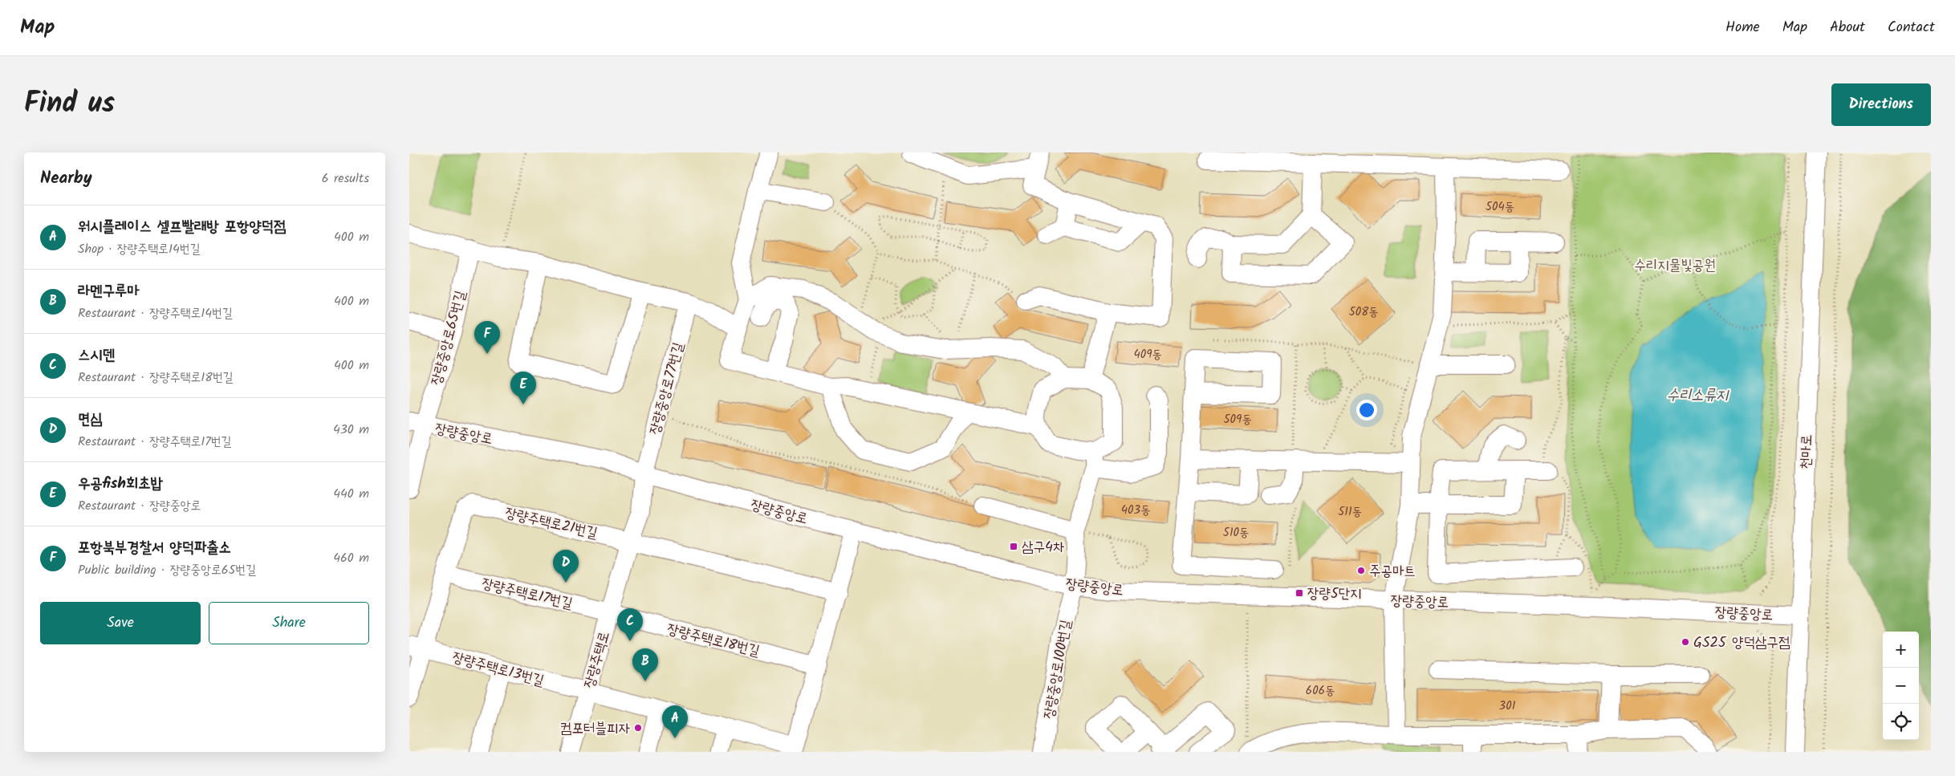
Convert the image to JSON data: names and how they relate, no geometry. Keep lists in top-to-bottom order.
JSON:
{
  "streets": {
    "street": [
      "장량중앙로65번길",
      "장량중앙로77번길",
      "장량중앙로",
      "천마로",
      "장량주택로21번길",
      "장량주택로17번길",
      "장량주택로18번길",
      "장량주택로",
      "장량주택로13번길",
      "장량중앙로100번길"
    ]
  },
  "crossings": [
    ["장량중앙로65번길", "장량중앙로"],
    ["장량중앙로77번길", "장량중앙로"],
    ["장량중앙로77번길", "장량주택로"],
    ["장량중앙로", "천마로"],
    ["장량중앙로", "장량주택로"],
    ["장량중앙로", "장량중앙로100번길"],
    ["장량주택로21번길", "장량주택로17번길"],
    ["장량주택로21번길", "장량주택로"],
    ["장량주택로17번길", "장량주택로18번길"],
    ["장량주택로17번길", "장량주택로"],
    ["장량주택로18번길", "장량주택로"],
    ["장량주택로", "장량주택로13번길"]
  ],
  "water": ["수리소류지"],
  "parks": ["수리지물빛공원"],
  "places": {
    "transit": ["삼구4차", "장량5단지"],
    "other": ["주공마트", "GS25 양덕삼구점", "컴포터블피자"]
  },
  "house_numbers": [
    "504동",
    "508동",
    "409동",
    "509동",
    "403동",
    "511동",
    "510동",
    "606동",
    "301"
  ],
  "page": {
    "header": "Map",
    "nav": [
      "Home",
      "Map",
      "About",
      "Contact"
    ],
    "title": "Find us",
    "buttons": [
      "Directions",
      ["Save", "Share"]
    ],
    "heading": ["Nearby", "6 results"],
    "list": [
      {
        "mark": "A",
        "name": "워시플레이스 셀프빨래방 포항양덕점",
        "note": "Shop · 장량주택로14번길",
        "value": "400 m"
      },
      {
        "mark": "B",
        "name": "라멘구루마",
        "note": "Restaurant · 장량주택로14번길",
        "value": "400 m"
      },
      {
        "mark": "C",
        "name": "스시덴",
        "note": "Restaurant · 장량주택로18번길",
        "value": "400 m"
      },
      {
        "mark": "D",
        "name": "면심",
        "note": "Restaurant · 장량주택로17번길",
        "value": "430 m"
      },
      {
        "mark": "E",
        "name": "우공fish회초밥",
        "note": "Restaurant · 장량중앙로",
        "value": "440 m"
      },
      {
        "mark": "F",
        "name": "포항북부경찰서 양덕파출소",
        "note": "Public building · 장량중앙로65번길",
        "value": "460 m"
      }
    ],
    "pins": [
      "F",
      "E",
      "D",
      "C",
      "B",
      "A"
    ],
    "map_buttons": ["+", "−"]
  }
}
